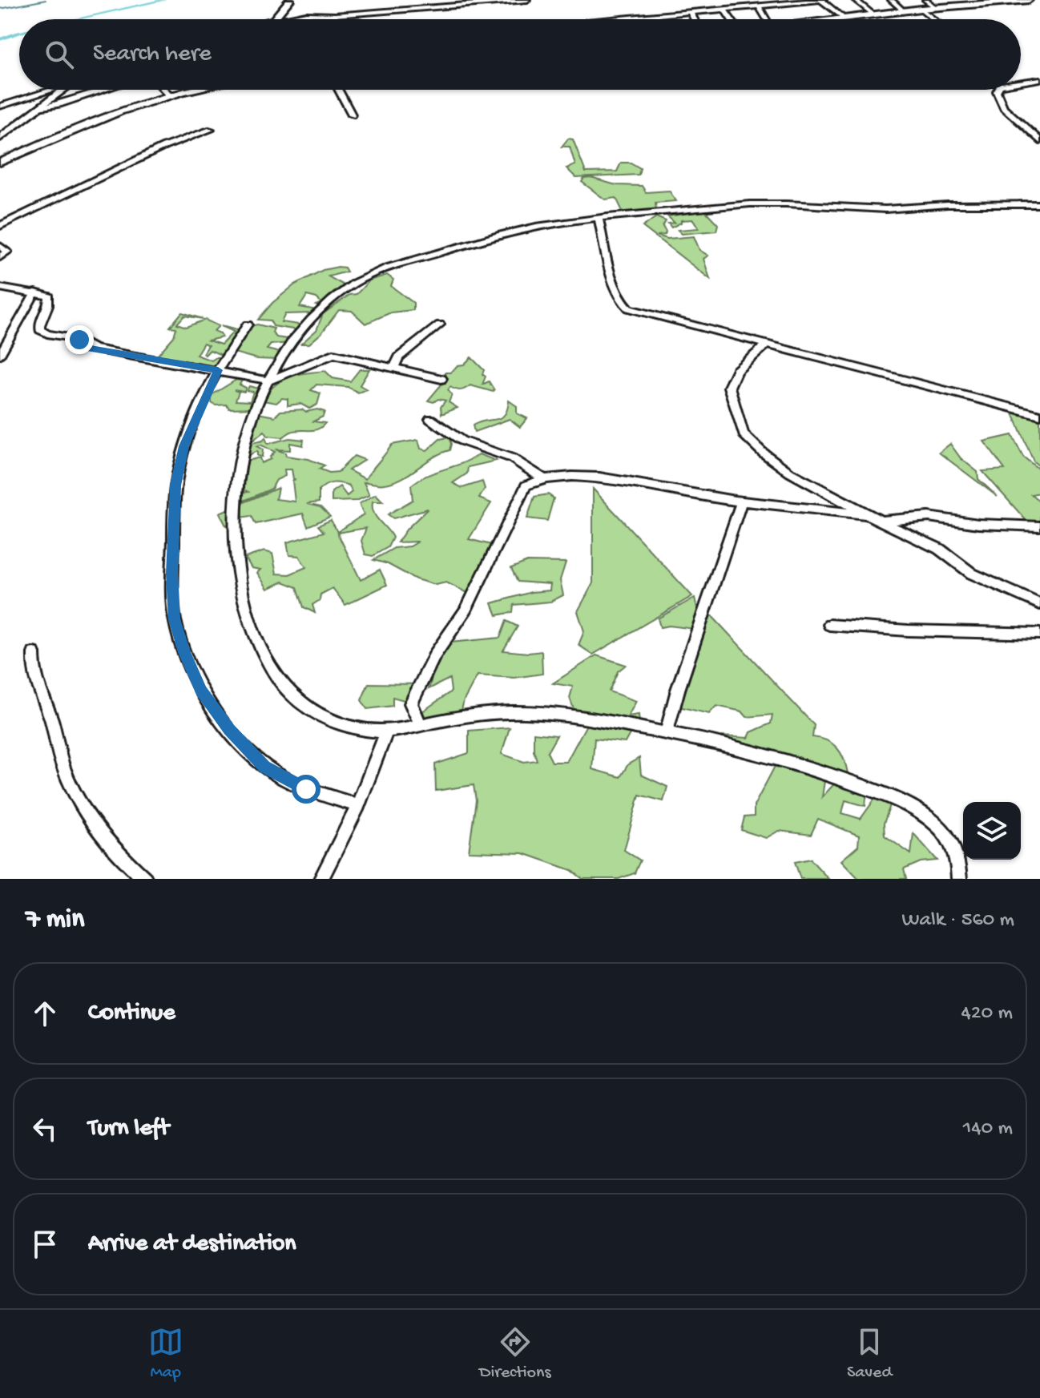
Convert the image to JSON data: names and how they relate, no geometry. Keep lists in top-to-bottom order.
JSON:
{
  "page": {
    "search": "Search here",
    "heading": ["7 min", "Walk · 560 m"],
    "list": [
      ["Continue", "420 m"],
      ["Turn left", "140 m"],
      "Arrive at destination"
    ],
    "nav": ["Map", "Directions", "Saved"]
  }
}
